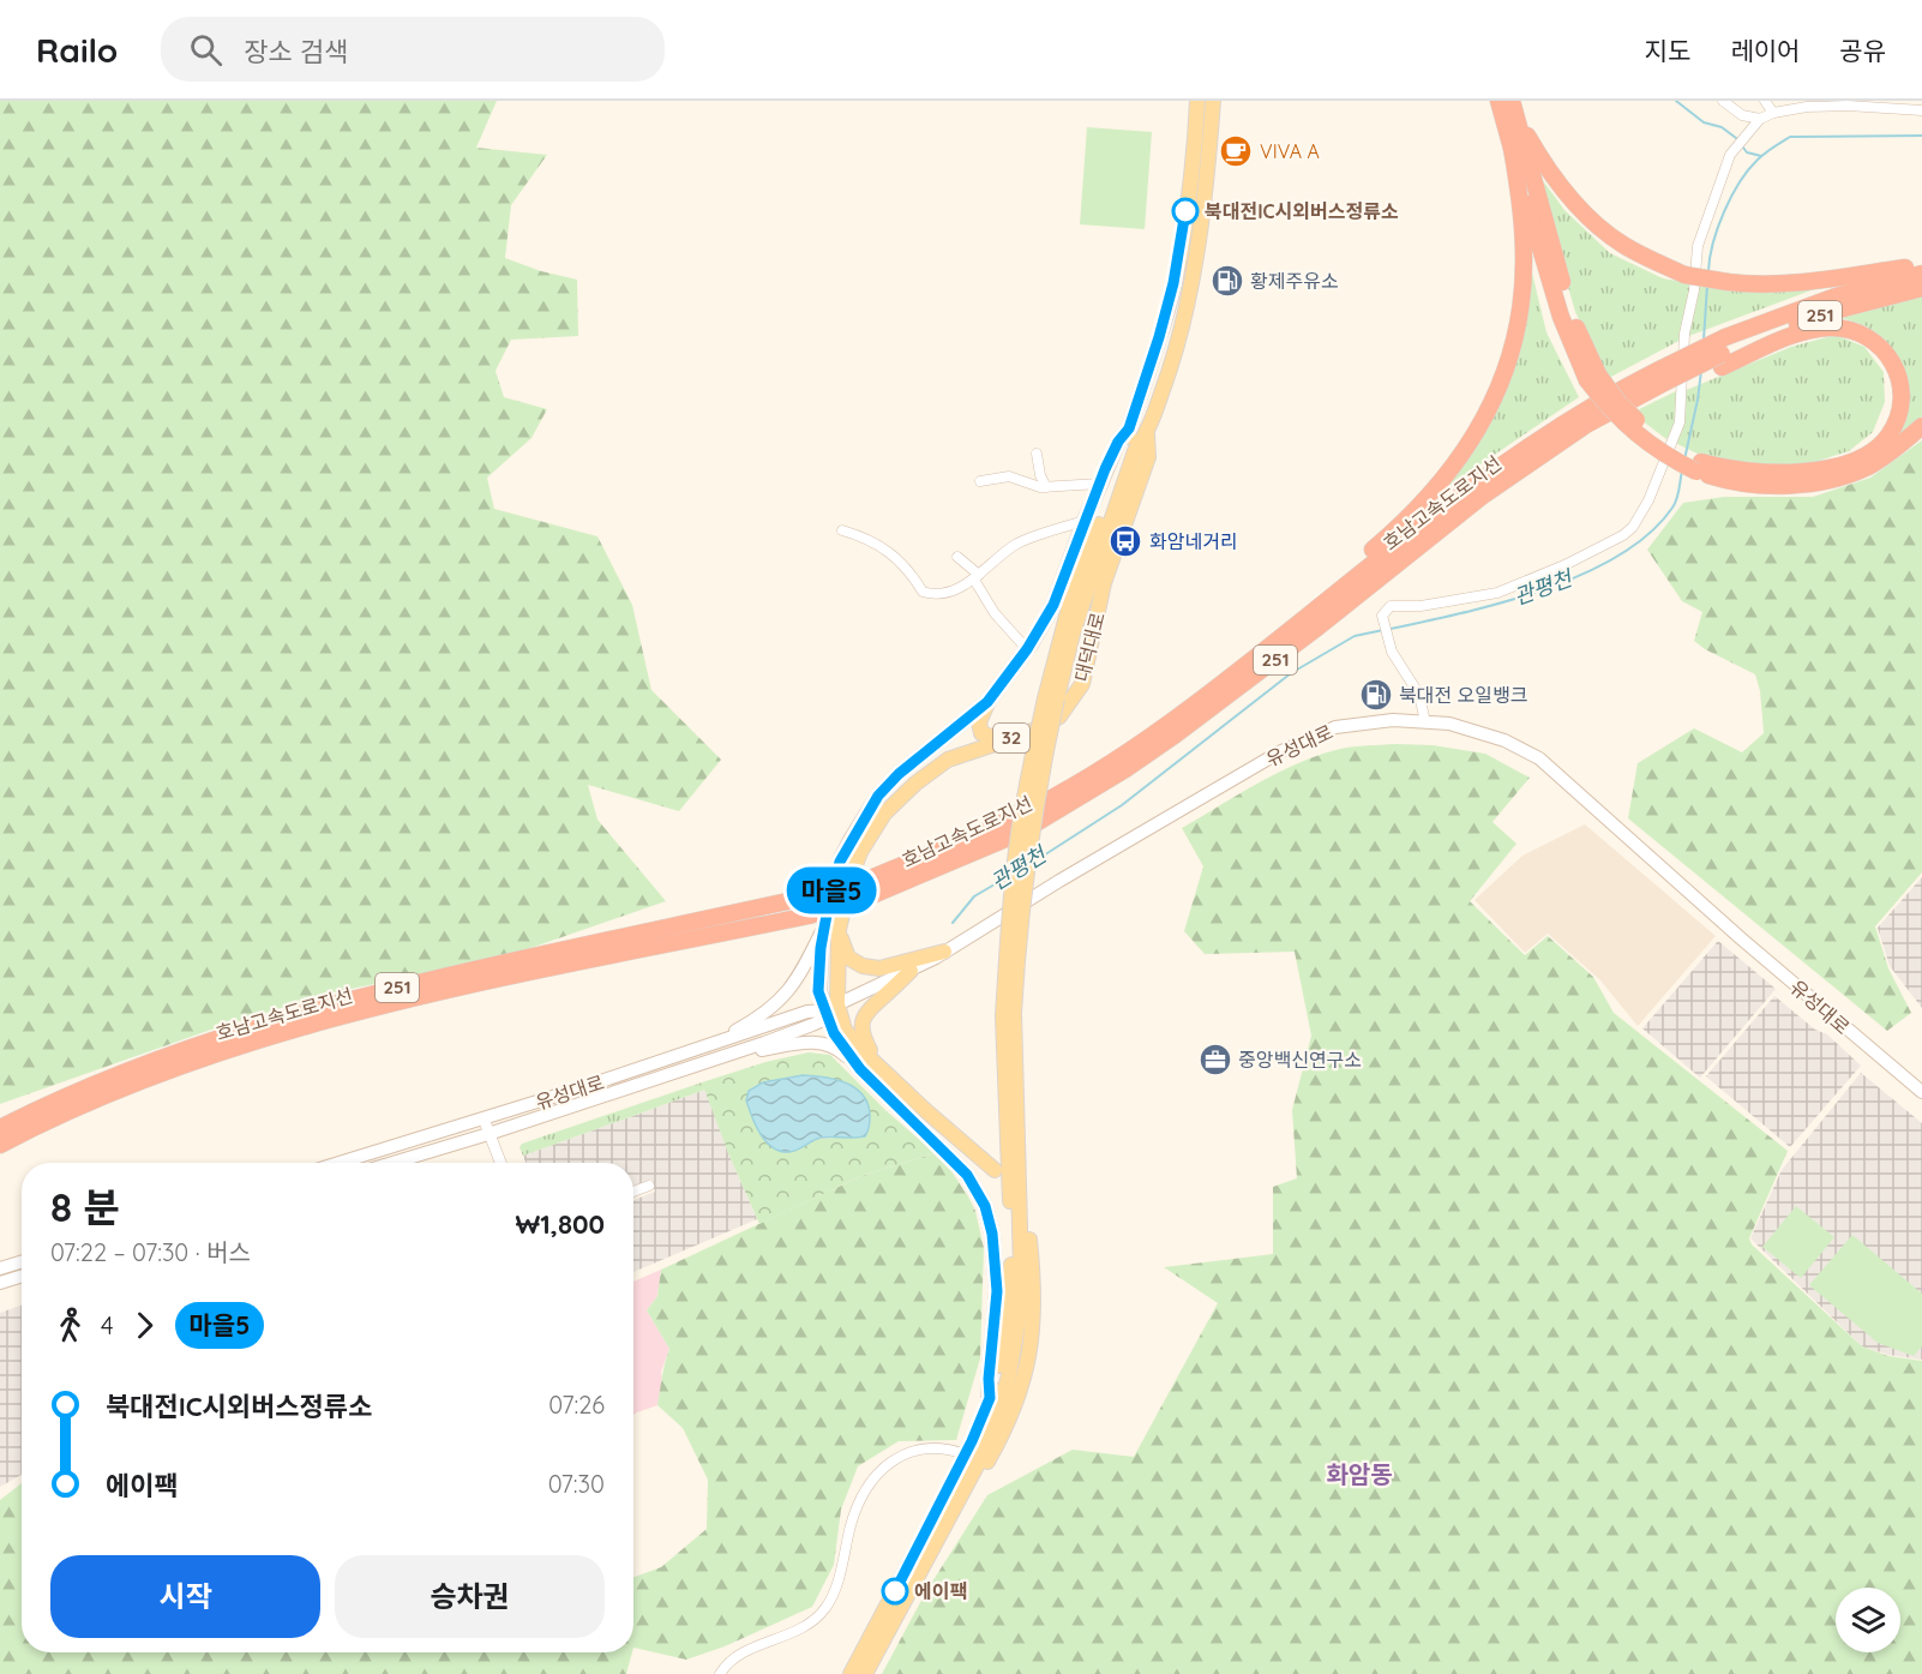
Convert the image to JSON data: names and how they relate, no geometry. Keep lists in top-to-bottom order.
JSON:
{
  "streets": {
    "highway": ["251", "호남고속도로지선"],
    "main road": ["대덕대로", "32", "유성대로"]
  },
  "crossings": [
    ["대덕대로", "32"],
    ["대덕대로", "유성대로"],
    ["32", "유성대로"]
  ],
  "districts": ["화암동"],
  "water": ["관평천"],
  "places": {
    "cafe": ["VIVA A"],
    "other": ["북대전IC시외버스정류소", "에이팩"],
    "fuel station": ["황제주유소", "북대전 오일뱅크"],
    "bus stop": ["화암네거리"],
    "office": ["중앙백신연구소"]
  },
  "lines": ["bus line 마을5"],
  "page": {
    "header": "Railo",
    "search": "장소 검색",
    "nav": ["지도", "레이어", "공유"],
    "on_map": "마을5",
    "heading": ["8 분", "07:22 – 07:30 · 버스", "₩1,800"],
    "legs": ["4", "마을5"],
    "list": [
      {
        "name": "북대전IC시외버스정류소",
        "value": "07:26"
      },
      {
        "name": "에이팩",
        "value": "07:30"
      }
    ],
    "buttons": ["시작", "승차권"]
  }
}
